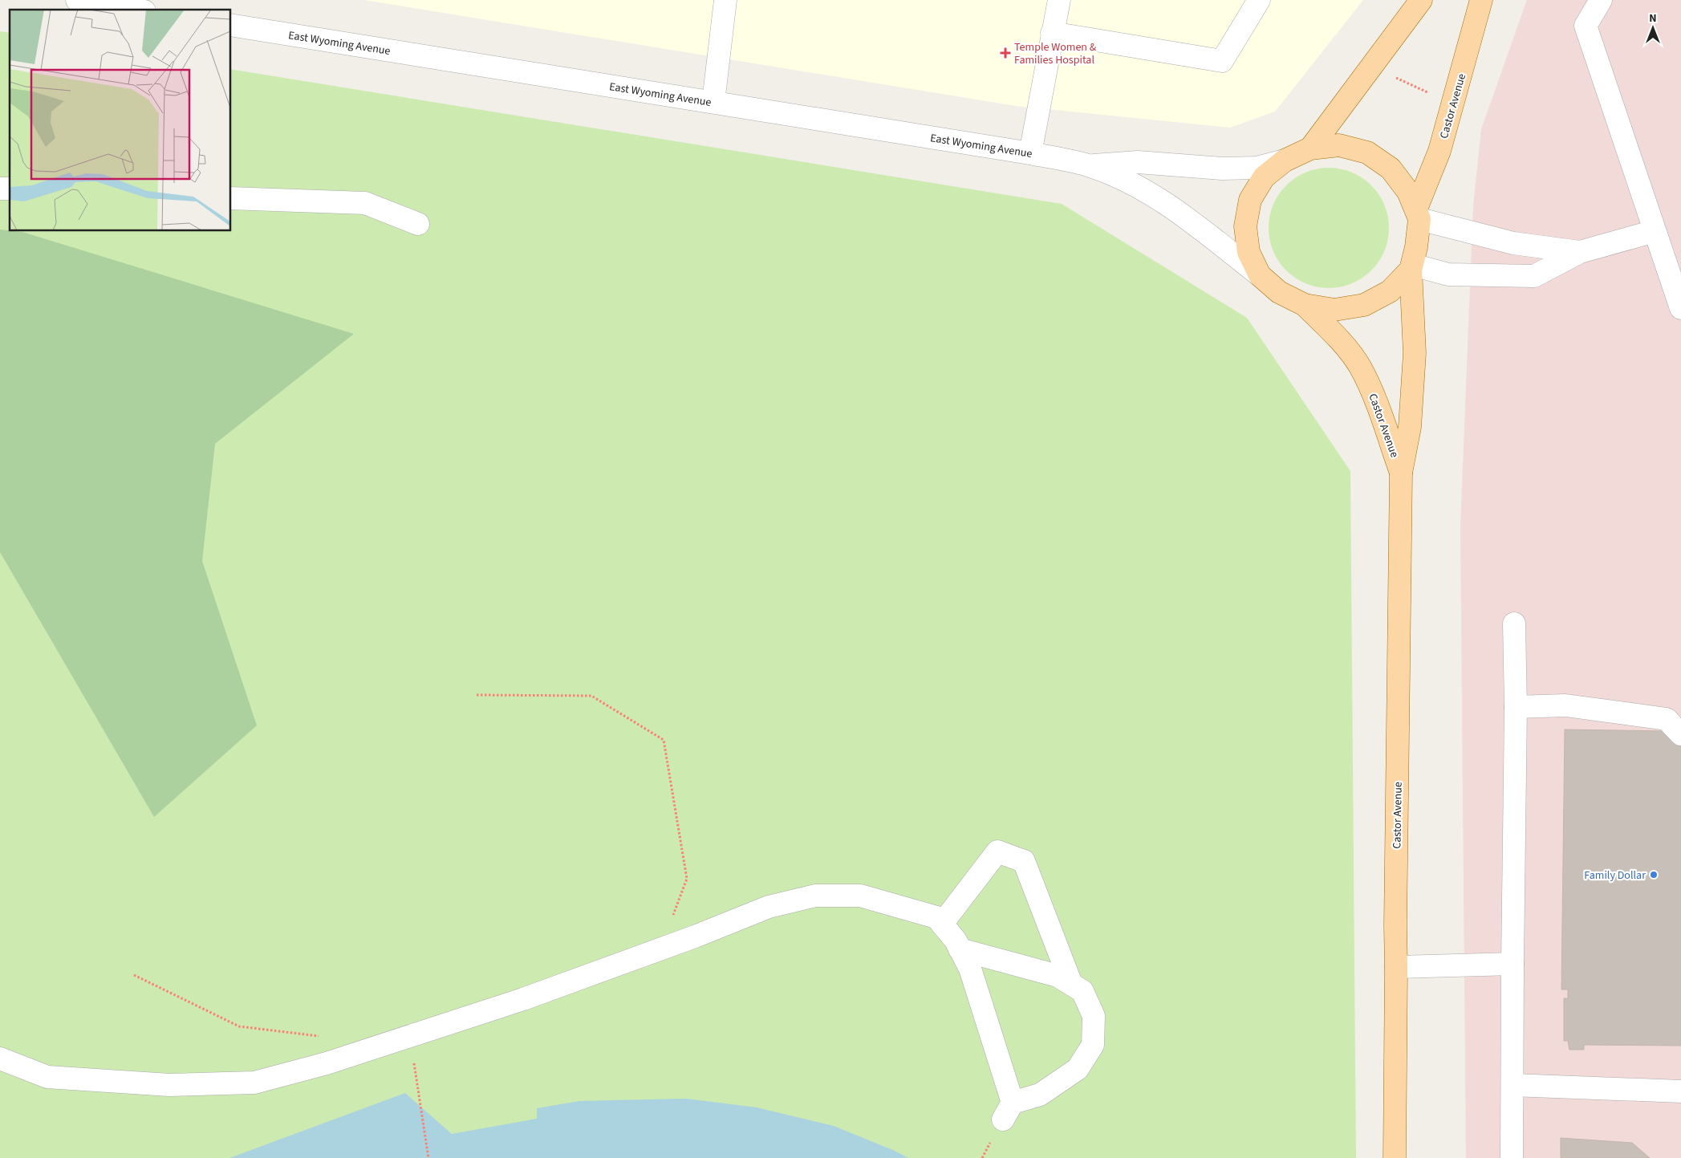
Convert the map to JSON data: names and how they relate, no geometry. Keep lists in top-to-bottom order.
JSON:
{
  "streets": {
    "main road": ["Castor Avenue"],
    "street": ["East Wyoming Avenue"]
  },
  "places": {
    "health": ["Temple Women & Families Hospital"],
    "other": ["Family Dollar"]
  },
  "north": "top"
}
